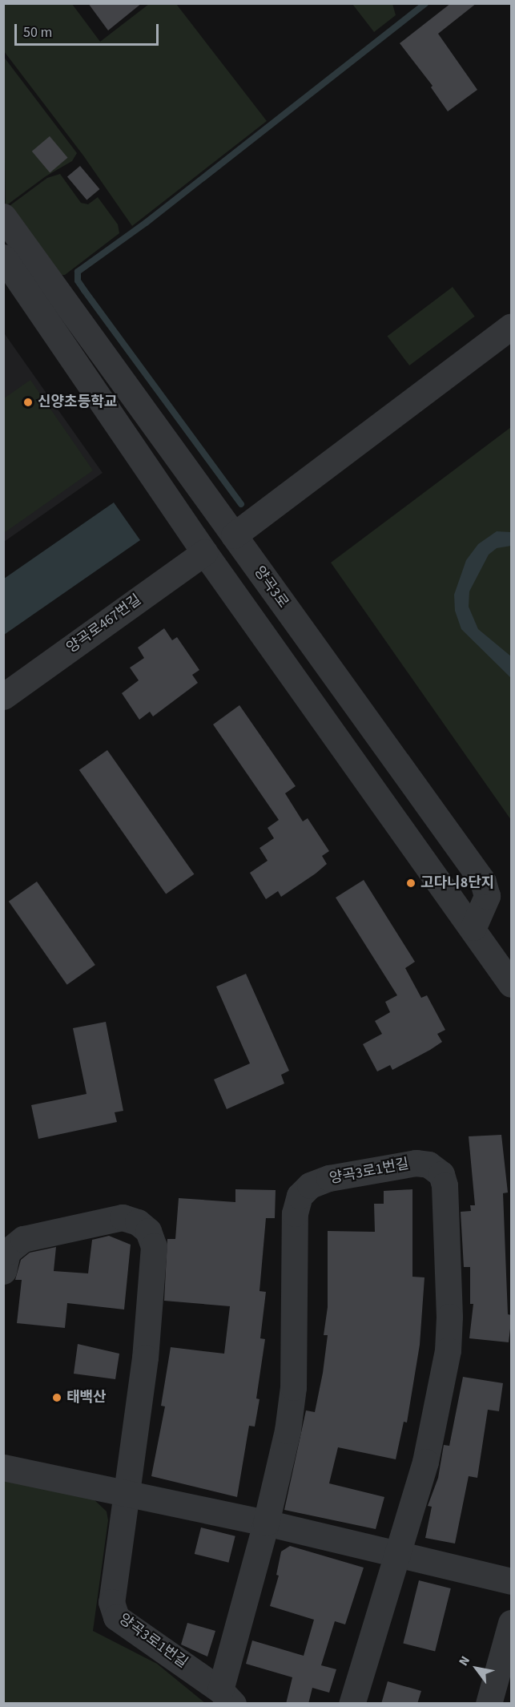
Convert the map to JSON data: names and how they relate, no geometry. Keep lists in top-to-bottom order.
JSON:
{
  "streets": {
    "street": ["양곡3로", "양곡로467번길", "양곡3로1번길"]
  },
  "places": ["신양초등학교", "고다니8단지", "태백산"],
  "scale_bar": "50 m",
  "north": "top left"
}
